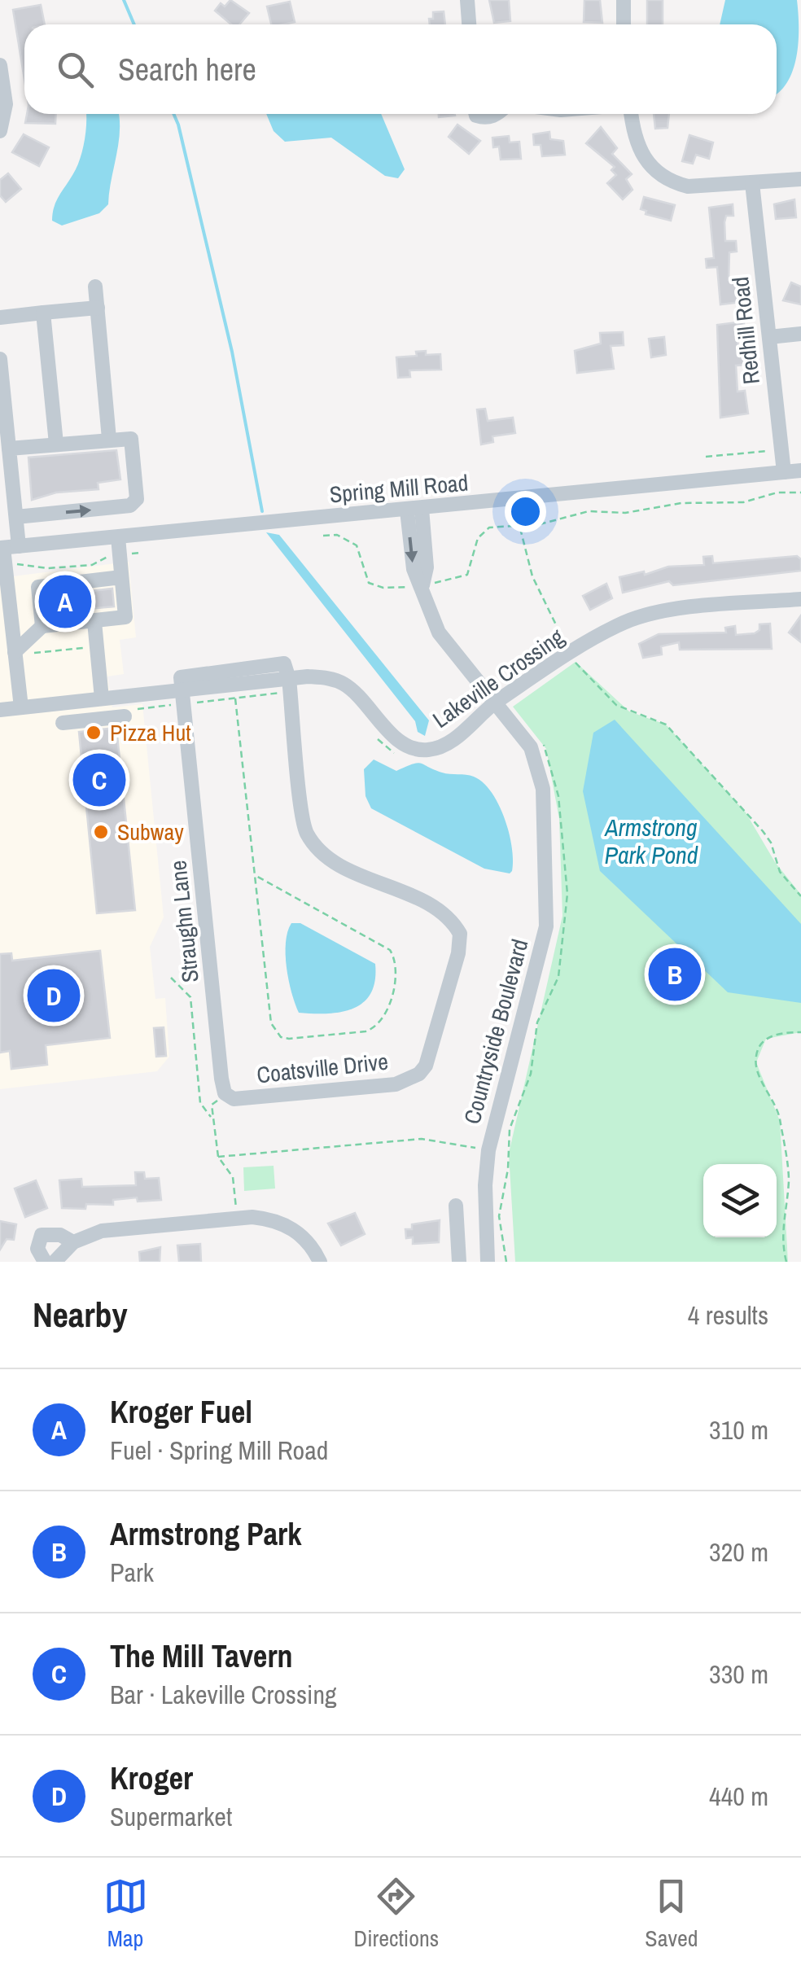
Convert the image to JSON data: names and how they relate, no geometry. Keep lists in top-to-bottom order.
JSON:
{
  "streets": {
    "street": [
      "Redhill Road",
      "Spring Mill Road",
      "Lakeville Crossing",
      "Straughn Lane",
      "Countryside Boulevard",
      "Coatsville Drive"
    ]
  },
  "crossings": [
    ["Redhill Road", "Spring Mill Road"],
    ["Spring Mill Road", "Countryside Boulevard"],
    ["Lakeville Crossing", "Straughn Lane"],
    ["Lakeville Crossing", "Countryside Boulevard"],
    ["Lakeville Crossing", "Coatsville Drive"],
    ["Straughn Lane", "Coatsville Drive"]
  ],
  "water": ["Armstrong Park Pond"],
  "places": ["Pizza Hut", "Subway"],
  "page": {
    "search": "Search here",
    "pins": [
      "A",
      "C",
      "B",
      "D"
    ],
    "heading": ["Nearby", "4 results"],
    "list": [
      {
        "mark": "A",
        "name": "Kroger Fuel",
        "note": "Fuel · Spring Mill Road",
        "value": "310 m"
      },
      {
        "mark": "B",
        "name": "Armstrong Park",
        "note": "Park",
        "value": "320 m"
      },
      {
        "mark": "C",
        "name": "The Mill Tavern",
        "note": "Bar · Lakeville Crossing",
        "value": "330 m"
      },
      {
        "mark": "D",
        "name": "Kroger",
        "note": "Supermarket",
        "value": "440 m"
      }
    ],
    "nav": ["Map", "Directions", "Saved"]
  }
}
